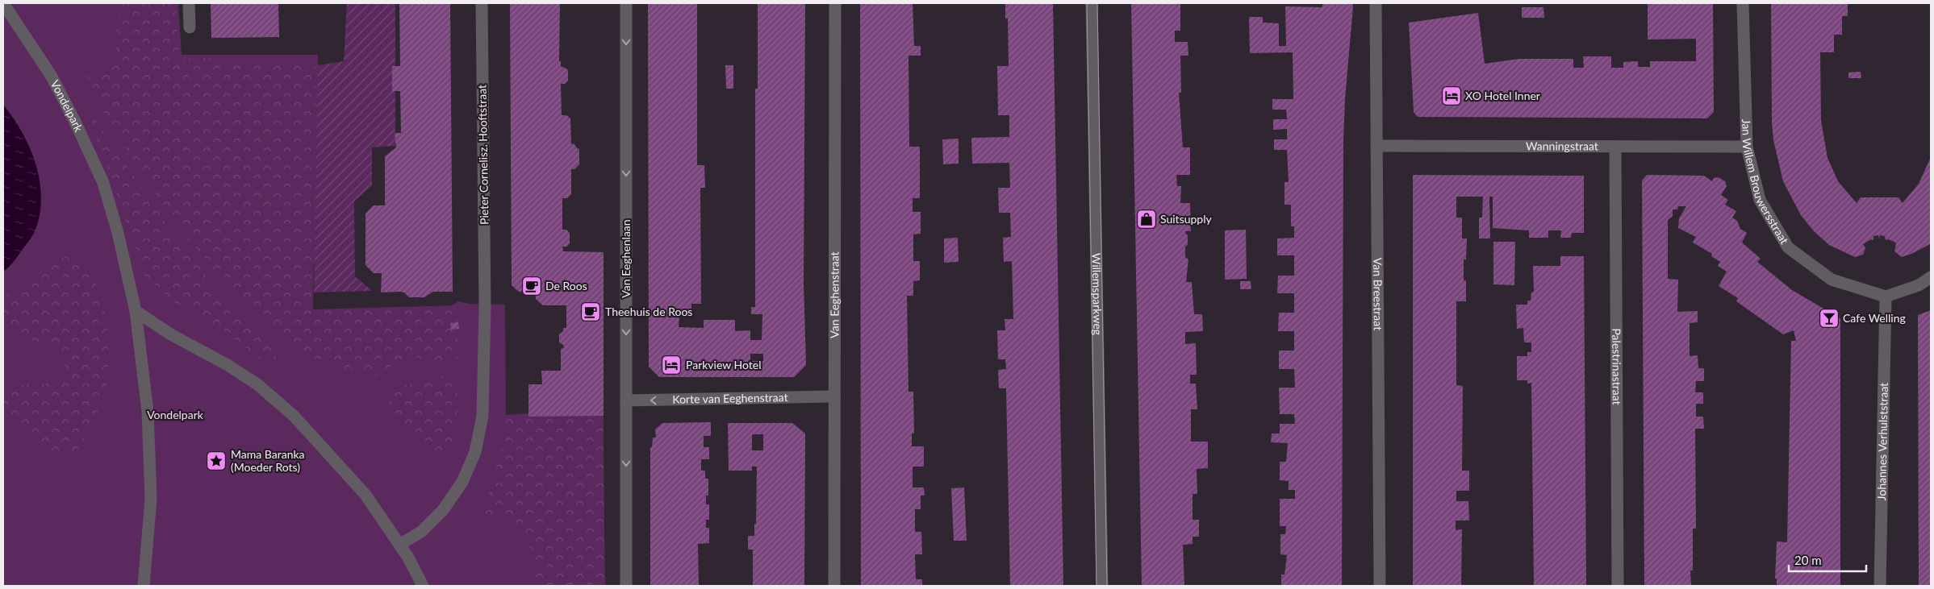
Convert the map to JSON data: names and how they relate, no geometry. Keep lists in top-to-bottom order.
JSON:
{
  "streets": {
    "street": [
      "Vondelpark",
      "Wanningstraat",
      "Pieter Cornelisz. Hooftstraat",
      "Jan Willem Brouwersstraat",
      "Van Eeghenlaan",
      "Van Eeghenstraat",
      "Van Breestraat",
      "Willemsparkweg",
      "Palestrinastraat",
      "Korte van Eeghenstraat",
      "Johannes Verhulststraat"
    ]
  },
  "crossings": [
    ["Wanningstraat", "Jan Willem Brouwersstraat"],
    ["Wanningstraat", "Van Breestraat"],
    ["Wanningstraat", "Palestrinastraat"],
    ["Jan Willem Brouwersstraat", "Johannes Verhulststraat"],
    ["Van Eeghenlaan", "Korte van Eeghenstraat"],
    ["Van Eeghenstraat", "Korte van Eeghenstraat"]
  ],
  "one_way": ["Van Eeghenlaan", "Korte van Eeghenstraat"],
  "parks": ["Vondelpark"],
  "places": {
    "hotel": ["XO Hotel Inner", "Parkview Hotel"],
    "shop": ["Suitsupply"],
    "cafe": ["De Roos", "Theehuis de Roos"],
    "bar": ["Cafe Welling"],
    "place": ["Mama Baranka (Moeder Rots)"]
  },
  "scale_bar": "20 m"
}
